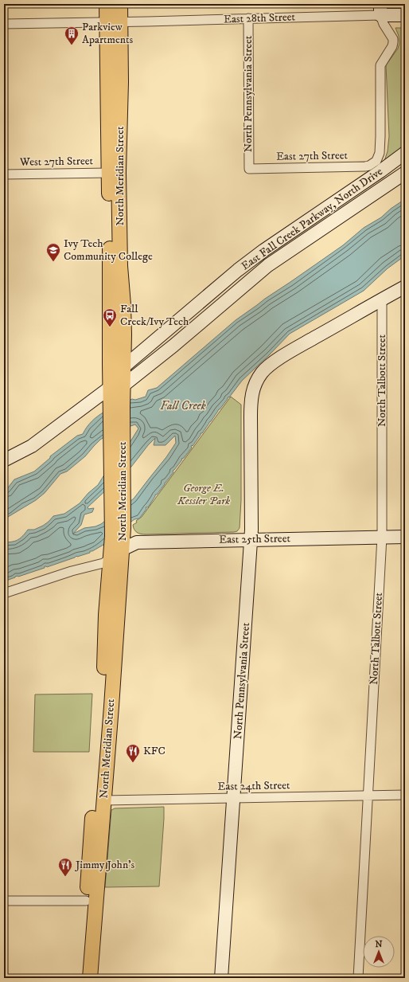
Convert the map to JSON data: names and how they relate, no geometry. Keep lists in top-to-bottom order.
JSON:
{
  "streets": {
    "main road": ["North Meridian Street"],
    "street": [
      "East 28th Street",
      "North Pennsylvania Street",
      "East 27th Street",
      "West 27th Street",
      "East Fall Creek Parkway, North Drive",
      "North Talbott Street",
      "East 25th Street",
      "East 24th Street"
    ]
  },
  "crossings": [
    ["East 28th Street", "North Pennsylvania Street"],
    ["East 28th Street", "East 27th Street"],
    ["East 28th Street", "North Meridian Street"],
    ["North Pennsylvania Street", "East 27th Street"],
    ["North Pennsylvania Street", "North Talbott Street"],
    ["North Pennsylvania Street", "East 25th Street"],
    ["North Pennsylvania Street", "East 24th Street"],
    ["West 27th Street", "North Meridian Street"],
    ["North Meridian Street", "East Fall Creek Parkway, North Drive"],
    ["North Meridian Street", "East 25th Street"],
    ["North Meridian Street", "East 24th Street"],
    ["North Talbott Street", "East 25th Street"],
    ["North Talbott Street", "East 24th Street"]
  ],
  "water": ["Fall Creek"],
  "parks": ["George E. Kessler Park"],
  "places": {
    "building": ["Parkview Apartments"],
    "school or university": ["Ivy Tech Community College"],
    "bus stop": ["Fall Creek/Ivy Tech"],
    "restaurant": ["KFC", "Jimmy John's"]
  },
  "north": "top"
}
